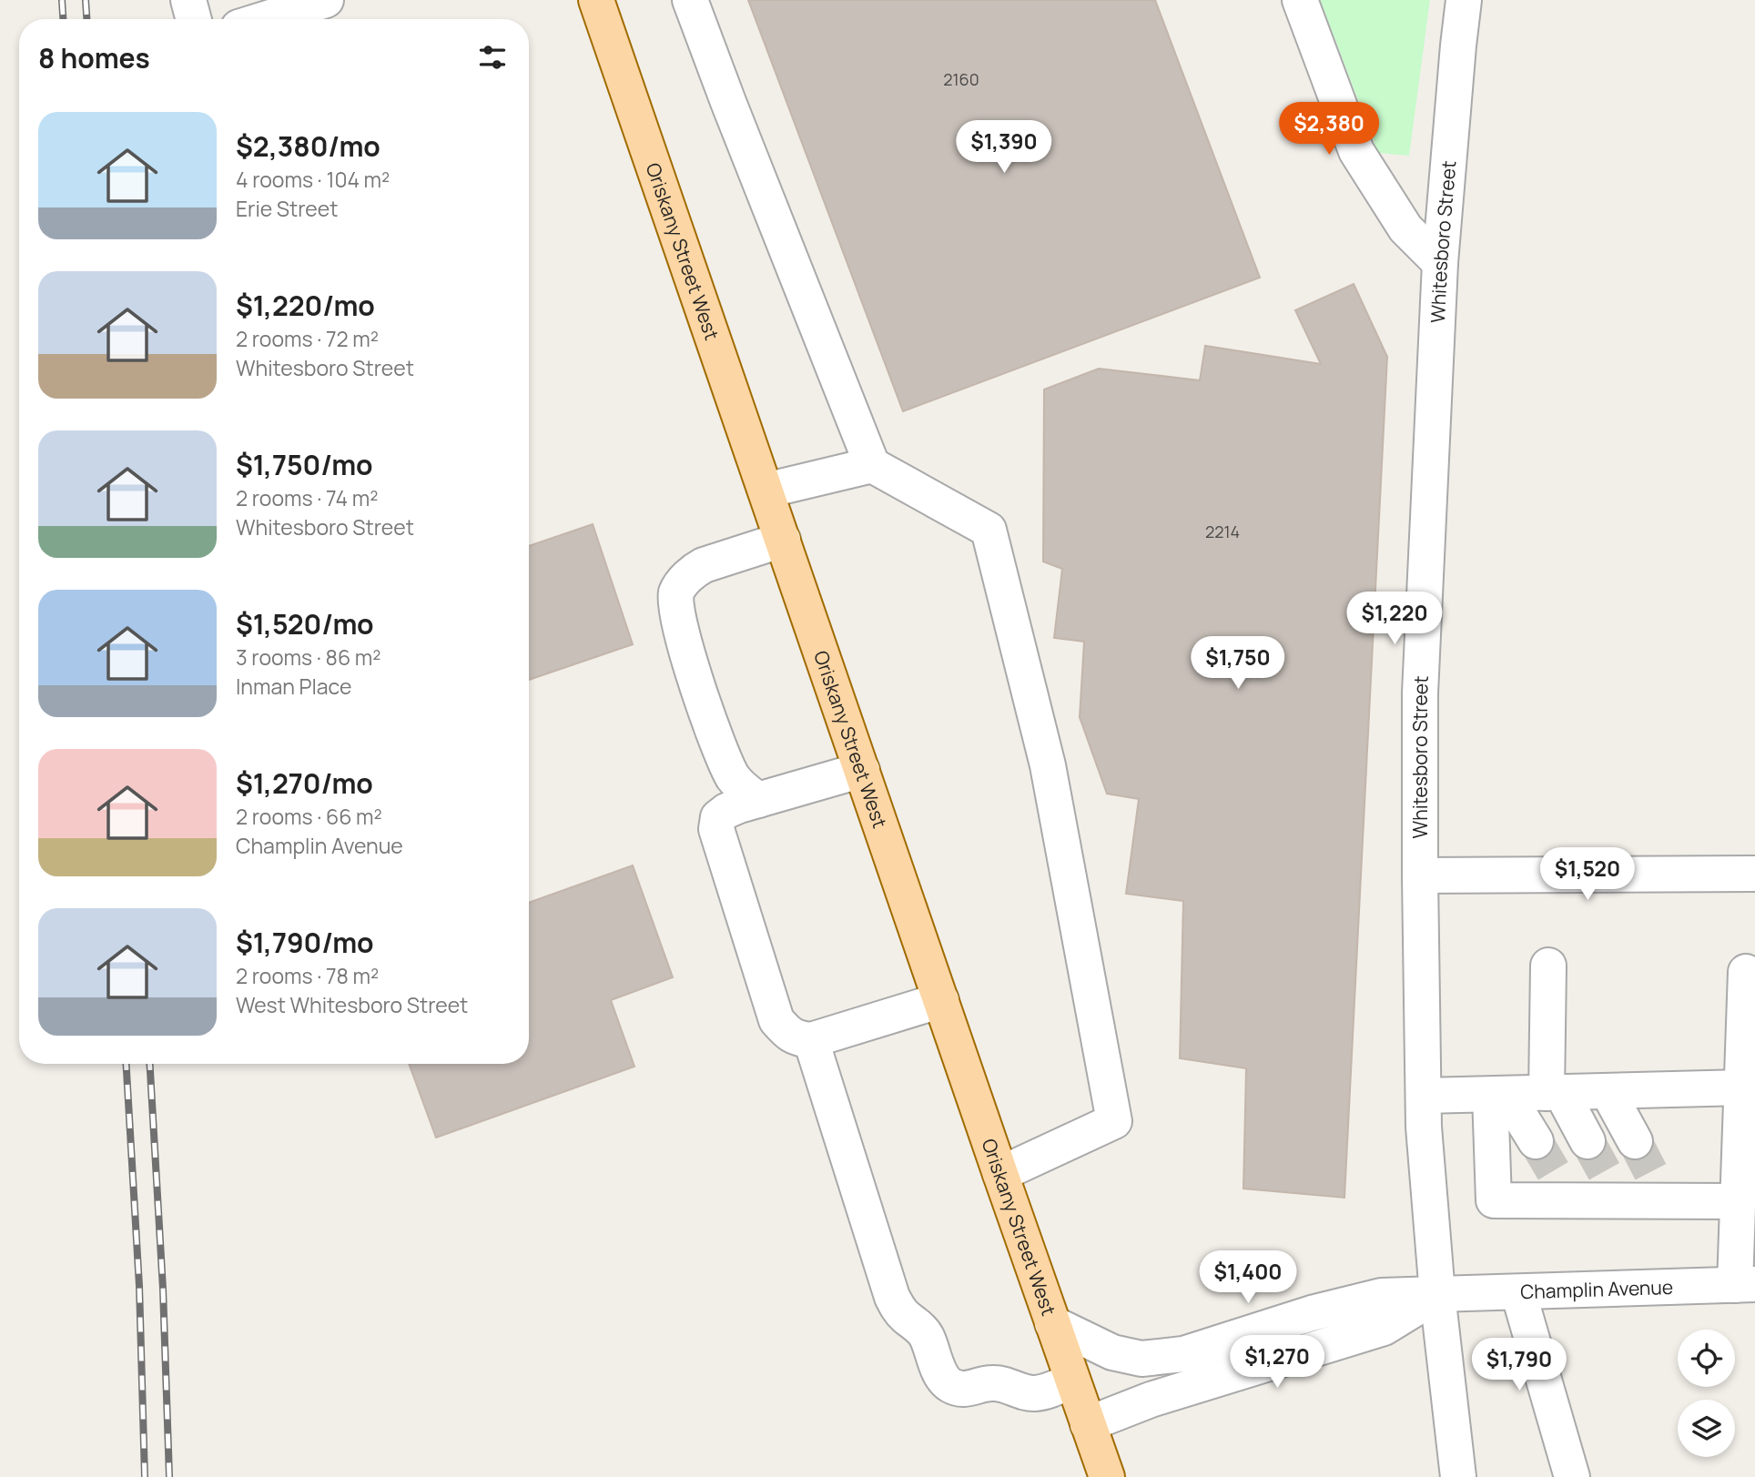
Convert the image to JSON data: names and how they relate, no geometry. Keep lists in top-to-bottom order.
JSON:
{
  "streets": {
    "main road": ["Oriskany Street West"],
    "street": ["Whitesboro Street", "Champlin Avenue"]
  },
  "crossings": [
    ["Whitesboro Street", "Champlin Avenue"],
    ["Oriskany Street West", "Champlin Avenue"]
  ],
  "house_numbers": ["2160", "2214"],
  "page": {
    "heading": "8 homes",
    "list": [
      {
        "name": "$2,380/mo",
        "note": "4 rooms · 104 m² · Erie Street"
      },
      {
        "name": "$1,220/mo",
        "note": "2 rooms · 72 m² · Whitesboro Street"
      },
      {
        "name": "$1,750/mo",
        "note": "2 rooms · 74 m² · Whitesboro Street"
      },
      {
        "name": "$1,520/mo",
        "note": "3 rooms · 86 m² · Inman Place"
      },
      {
        "name": "$1,270/mo",
        "note": "2 rooms · 66 m² · Champlin Avenue"
      },
      {
        "name": "$1,790/mo",
        "note": "2 rooms · 78 m² · West Whitesboro Street"
      }
    ],
    "price": [
      "$2,380",
      "$1,390",
      "$1,220",
      "$1,750",
      "$1,520",
      "$1,400",
      "$1,270",
      "$1,790"
    ]
  }
}
